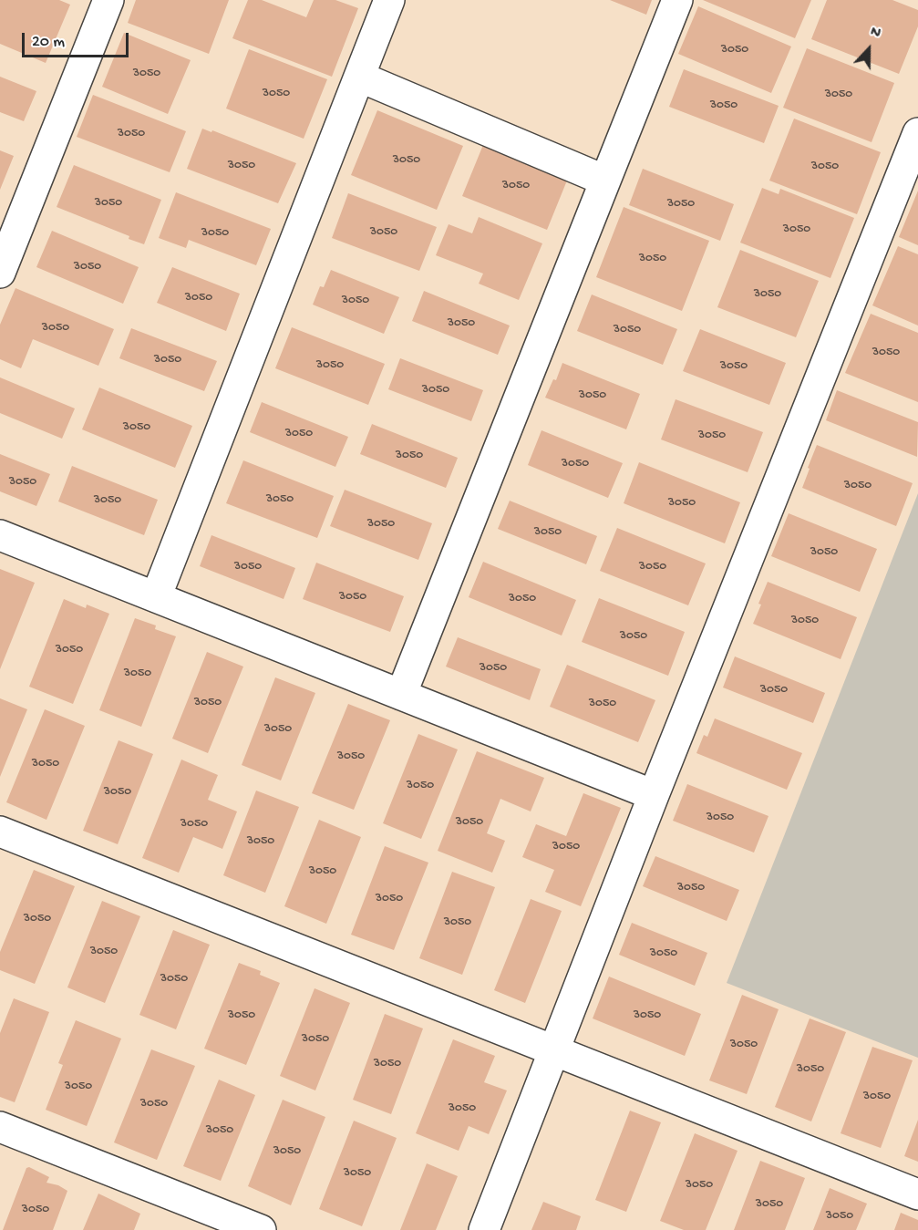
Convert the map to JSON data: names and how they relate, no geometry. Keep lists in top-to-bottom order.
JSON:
{
  "house_numbers": [
    "3050",
    "3050",
    "3050",
    "3050",
    "3050",
    "3050",
    "3050",
    "3050",
    "3050",
    "3050",
    "3050",
    "3050",
    "3050",
    "3050",
    "3050",
    "3050",
    "3050",
    "3050",
    "3050",
    "3050",
    "3050",
    "3050",
    "3050",
    "3050",
    "3050",
    "3050",
    "3050",
    "3050",
    "3050",
    "3050",
    "3050",
    "3050",
    "3050",
    "3050",
    "3050",
    "3050",
    "3050",
    "3050",
    "3050",
    "3050",
    "3050",
    "3050",
    "3050",
    "3050",
    "3050",
    "3050",
    "3050",
    "3050",
    "3050",
    "3050",
    "3050",
    "3050",
    "3050",
    "3050",
    "3050",
    "3050",
    "3050",
    "3050",
    "3050",
    "3050",
    "3050",
    "3050",
    "3050",
    "3050",
    "3050",
    "3050",
    "3050",
    "3050",
    "3050",
    "3050",
    "3050",
    "3050",
    "3050",
    "3050",
    "3050",
    "3050",
    "3050",
    "3050",
    "3050",
    "3050",
    "3050",
    "3050",
    "3050",
    "3050",
    "3050",
    "3050",
    "3050",
    "3050",
    "3050"
  ],
  "scale_bar": "20 m",
  "north": "top"
}
